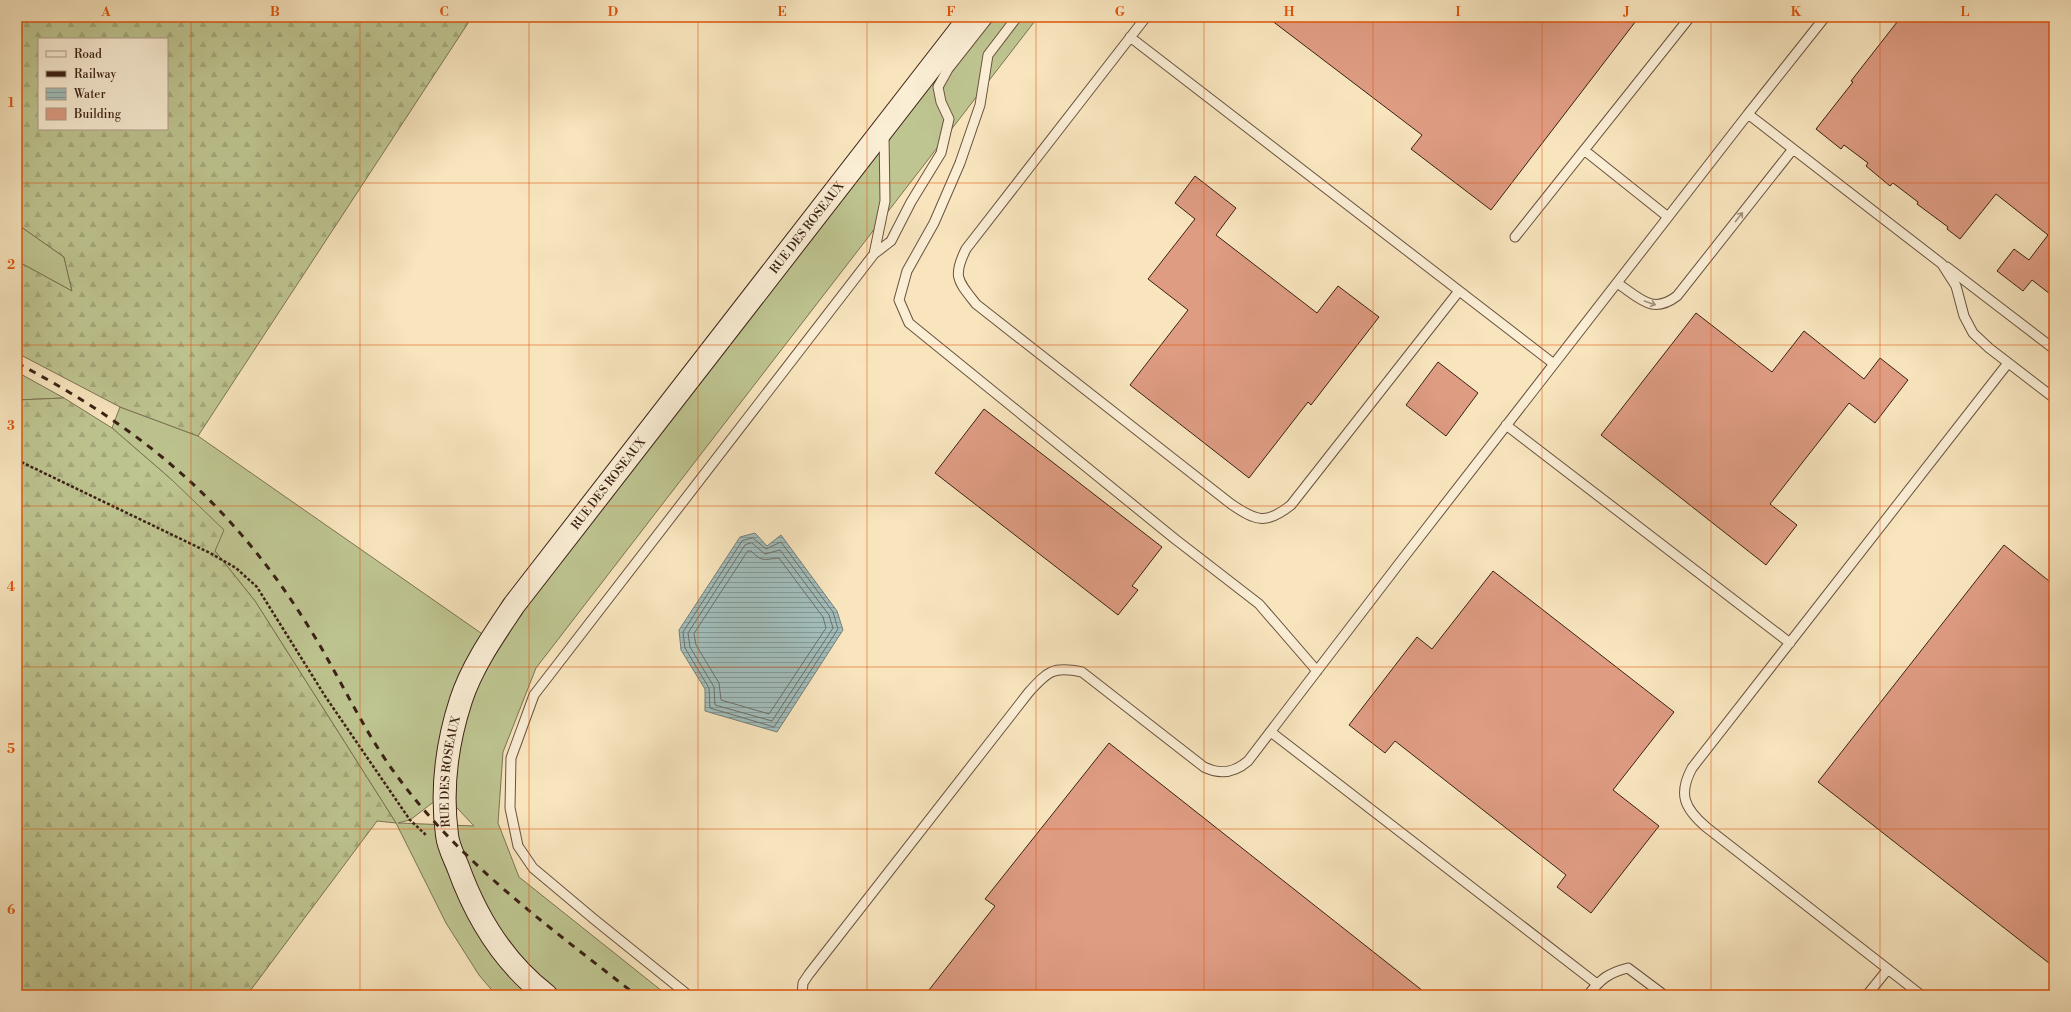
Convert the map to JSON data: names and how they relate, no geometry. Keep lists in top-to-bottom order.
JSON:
{
  "streets": {
    "street": ["RUE DES ROSEAUX"]
  },
  "legend": [
    "Road",
    "Railway",
    "Water",
    "Building"
  ],
  "grid": {
    "columns": [
      "A",
      "B",
      "C",
      "D",
      "E",
      "F",
      "G",
      "H",
      "I",
      "J",
      "K",
      "L"
    ],
    "rows": [
      "1",
      "2",
      "3",
      "4",
      "5",
      "6"
    ]
  }
}
